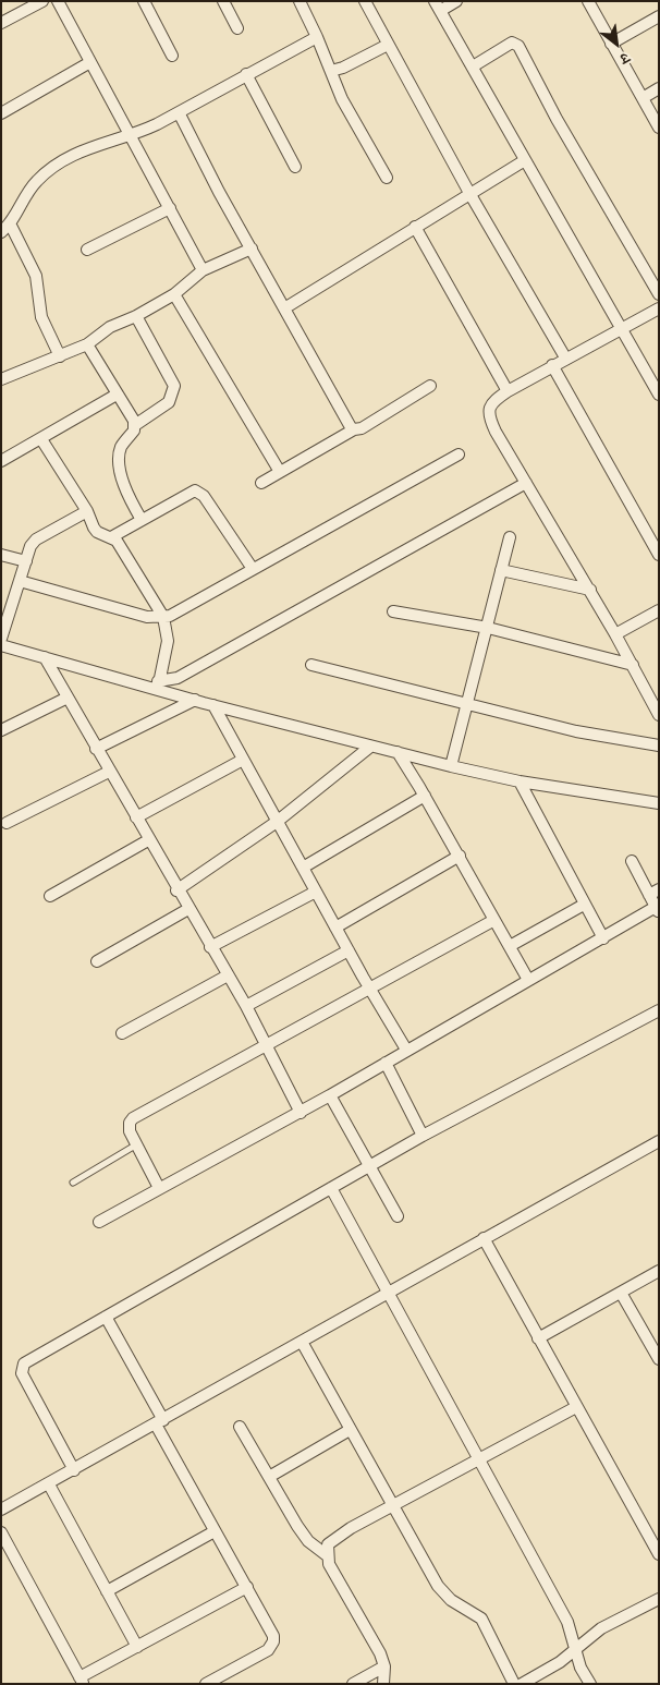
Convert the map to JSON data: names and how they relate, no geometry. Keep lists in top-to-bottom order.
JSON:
{
  "north": "bottom right"
}
